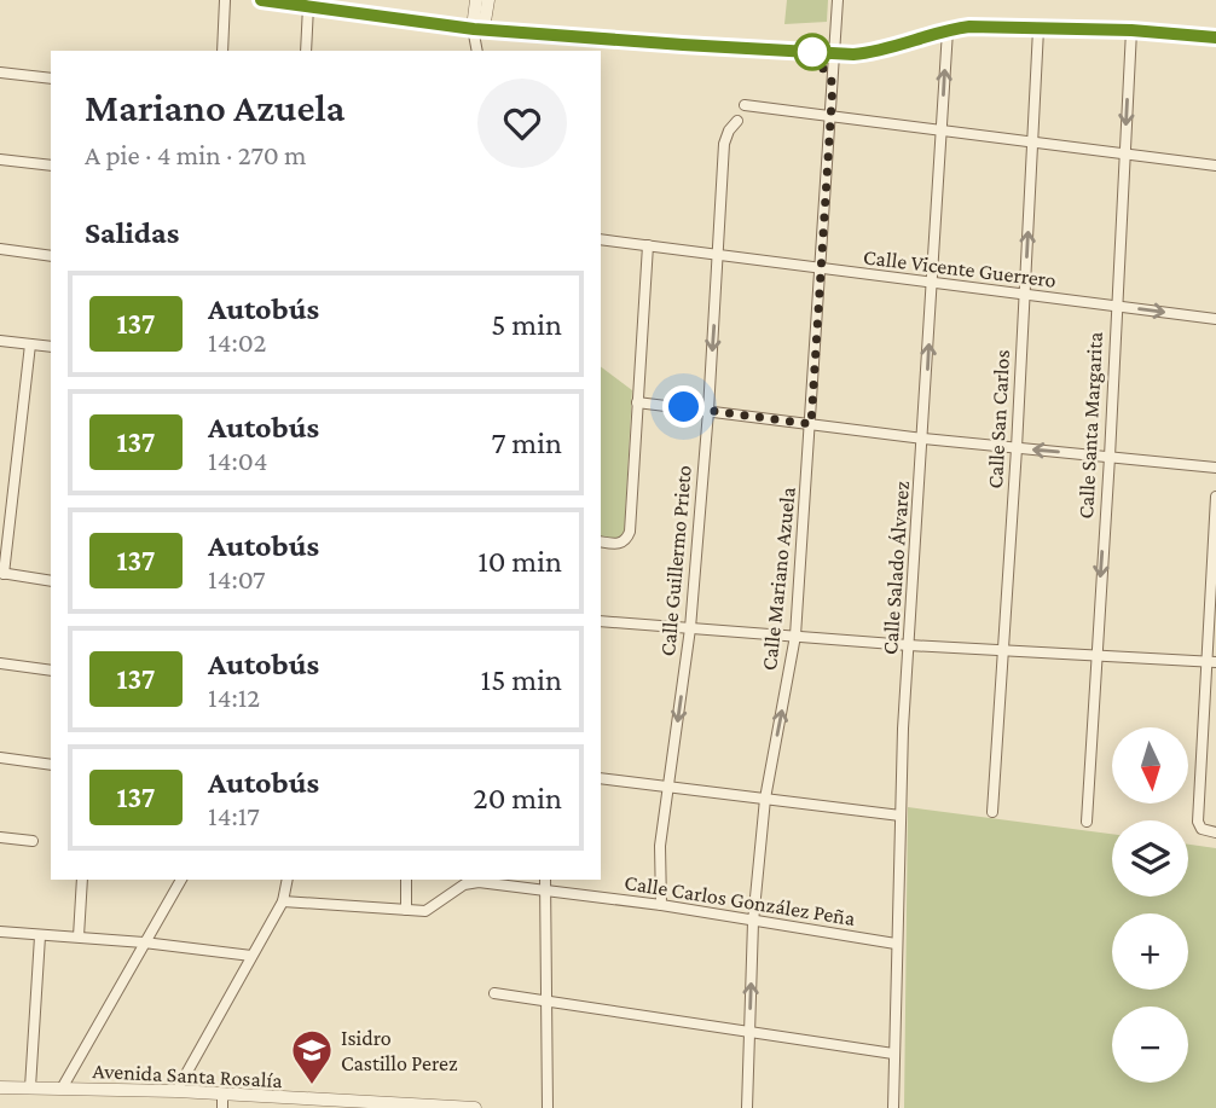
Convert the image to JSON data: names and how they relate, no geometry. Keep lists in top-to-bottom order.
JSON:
{
  "streets": {
    "street": [
      "Calle Vicente Guerrero",
      "Calle San Carlos",
      "Calle Santa Margarita",
      "Calle Guillermo Prieto",
      "Calle Salado Álvarez",
      "Calle Mariano Azuela",
      "Calle Carlos González Peña",
      "Avenida Santa Rosalía"
    ]
  },
  "crossings": [
    ["Calle Vicente Guerrero", "Calle San Carlos"],
    ["Calle Vicente Guerrero", "Calle Santa Margarita"],
    ["Calle Vicente Guerrero", "Calle Guillermo Prieto"],
    ["Calle Vicente Guerrero", "Calle Salado Álvarez"],
    ["Calle Vicente Guerrero", "Calle Mariano Azuela"],
    ["Calle Guillermo Prieto", "Calle Carlos González Peña"],
    ["Calle Salado Álvarez", "Calle Carlos González Peña"],
    ["Calle Mariano Azuela", "Calle Carlos González Peña"]
  ],
  "one_way": ["Calle Santa Margarita"],
  "places": {
    "school or university": ["Isidro Castillo Perez"]
  },
  "lines": ["bus line 137"],
  "north": "bottom",
  "page": {
    "heading": [
      ["Mariano Azuela", "A pie · 4 min · 270 m"],
      "Salidas"
    ],
    "list": [
      {
        "mark": "137",
        "name": "Autobús",
        "note": "14:02",
        "value": "5 min"
      },
      {
        "mark": "137",
        "name": "Autobús",
        "note": "14:04",
        "value": "7 min"
      },
      {
        "mark": "137",
        "name": "Autobús",
        "note": "14:07",
        "value": "10 min"
      },
      {
        "mark": "137",
        "name": "Autobús",
        "note": "14:12",
        "value": "15 min"
      },
      {
        "mark": "137",
        "name": "Autobús",
        "note": "14:17",
        "value": "20 min"
      }
    ],
    "map_buttons": ["+", "−"]
  }
}
